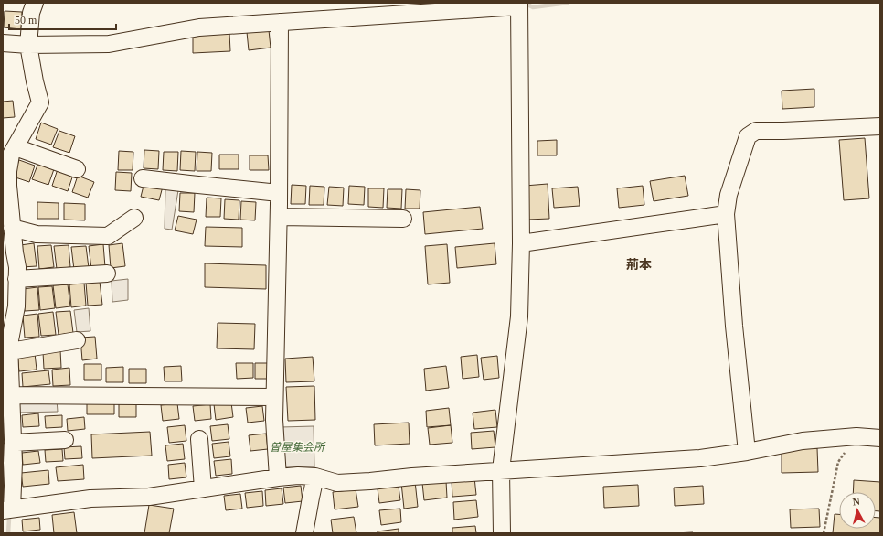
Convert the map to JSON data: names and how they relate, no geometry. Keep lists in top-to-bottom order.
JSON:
{
  "districts": ["荊本"],
  "parks": ["曽屋集会所"],
  "scale_bar": "50 m",
  "north": "top"
}
